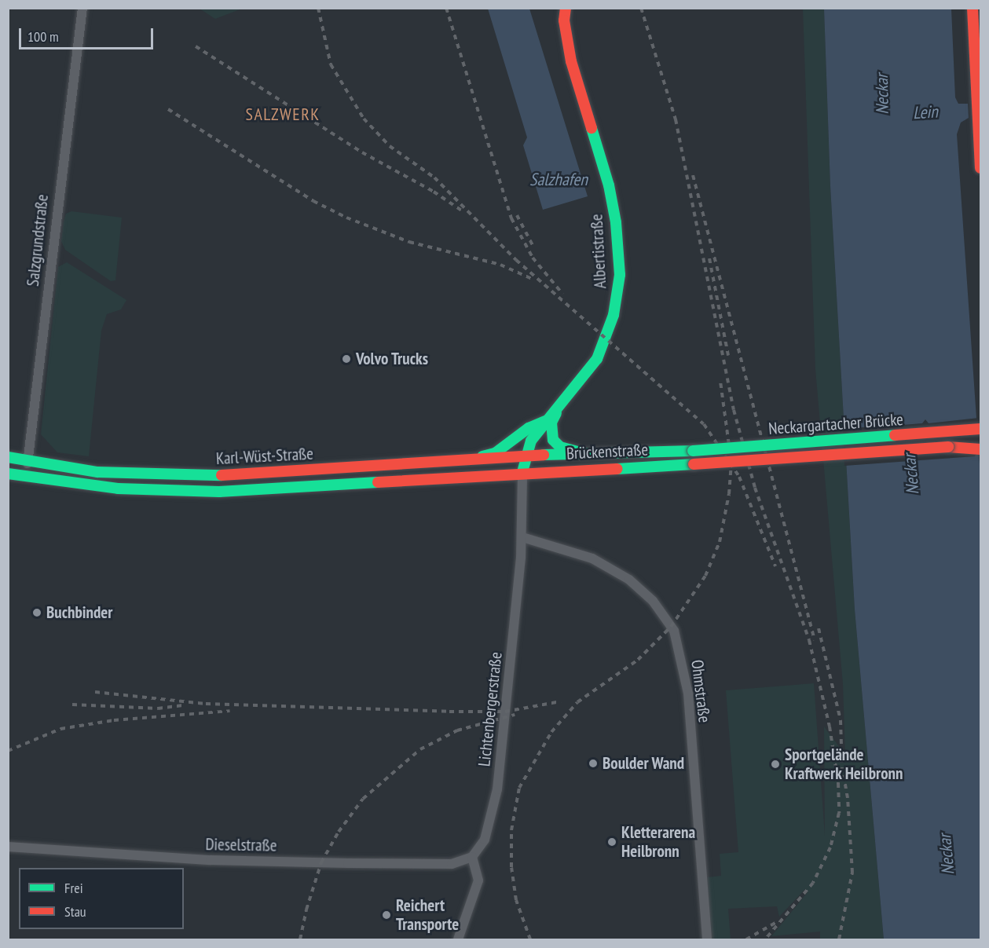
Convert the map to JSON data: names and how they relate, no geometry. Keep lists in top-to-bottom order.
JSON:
{
  "streets": {
    "main road": [
      "Albertistraße",
      "Neckargartacher Brücke",
      "Brückenstraße",
      "Karl-Wüst-Straße"
    ],
    "street": [
      "Salzgrundstraße",
      "Ohmstraße",
      "Lichtenbergerstraße",
      "Dieselstraße"
    ]
  },
  "crossings": [
    ["Salzgrundstraße", "Karl-Wüst-Straße"],
    ["Albertistraße", "Brückenstraße"],
    ["Albertistraße", "Karl-Wüst-Straße"],
    ["Albertistraße", "Lichtenbergerstraße"],
    ["Neckargartacher Brücke", "Brückenstraße"],
    ["Brückenstraße", "Karl-Wüst-Straße"],
    ["Brückenstraße", "Lichtenbergerstraße"],
    ["Karl-Wüst-Straße", "Lichtenbergerstraße"],
    ["Ohmstraße", "Lichtenbergerstraße"],
    ["Lichtenbergerstraße", "Dieselstraße"]
  ],
  "districts": ["SALZWERK"],
  "water": ["Neckar", "Lein", "Salzhafen"],
  "places": [
    "Volvo Trucks",
    "Buchbinder",
    "Boulder Wand",
    "Sportgelände Kraftwerk Heilbronn",
    "Kletterarena Heilbronn",
    "Reichert Transporte"
  ],
  "legend": ["Frei", "Stau"],
  "scale_bar": "100 m"
}
